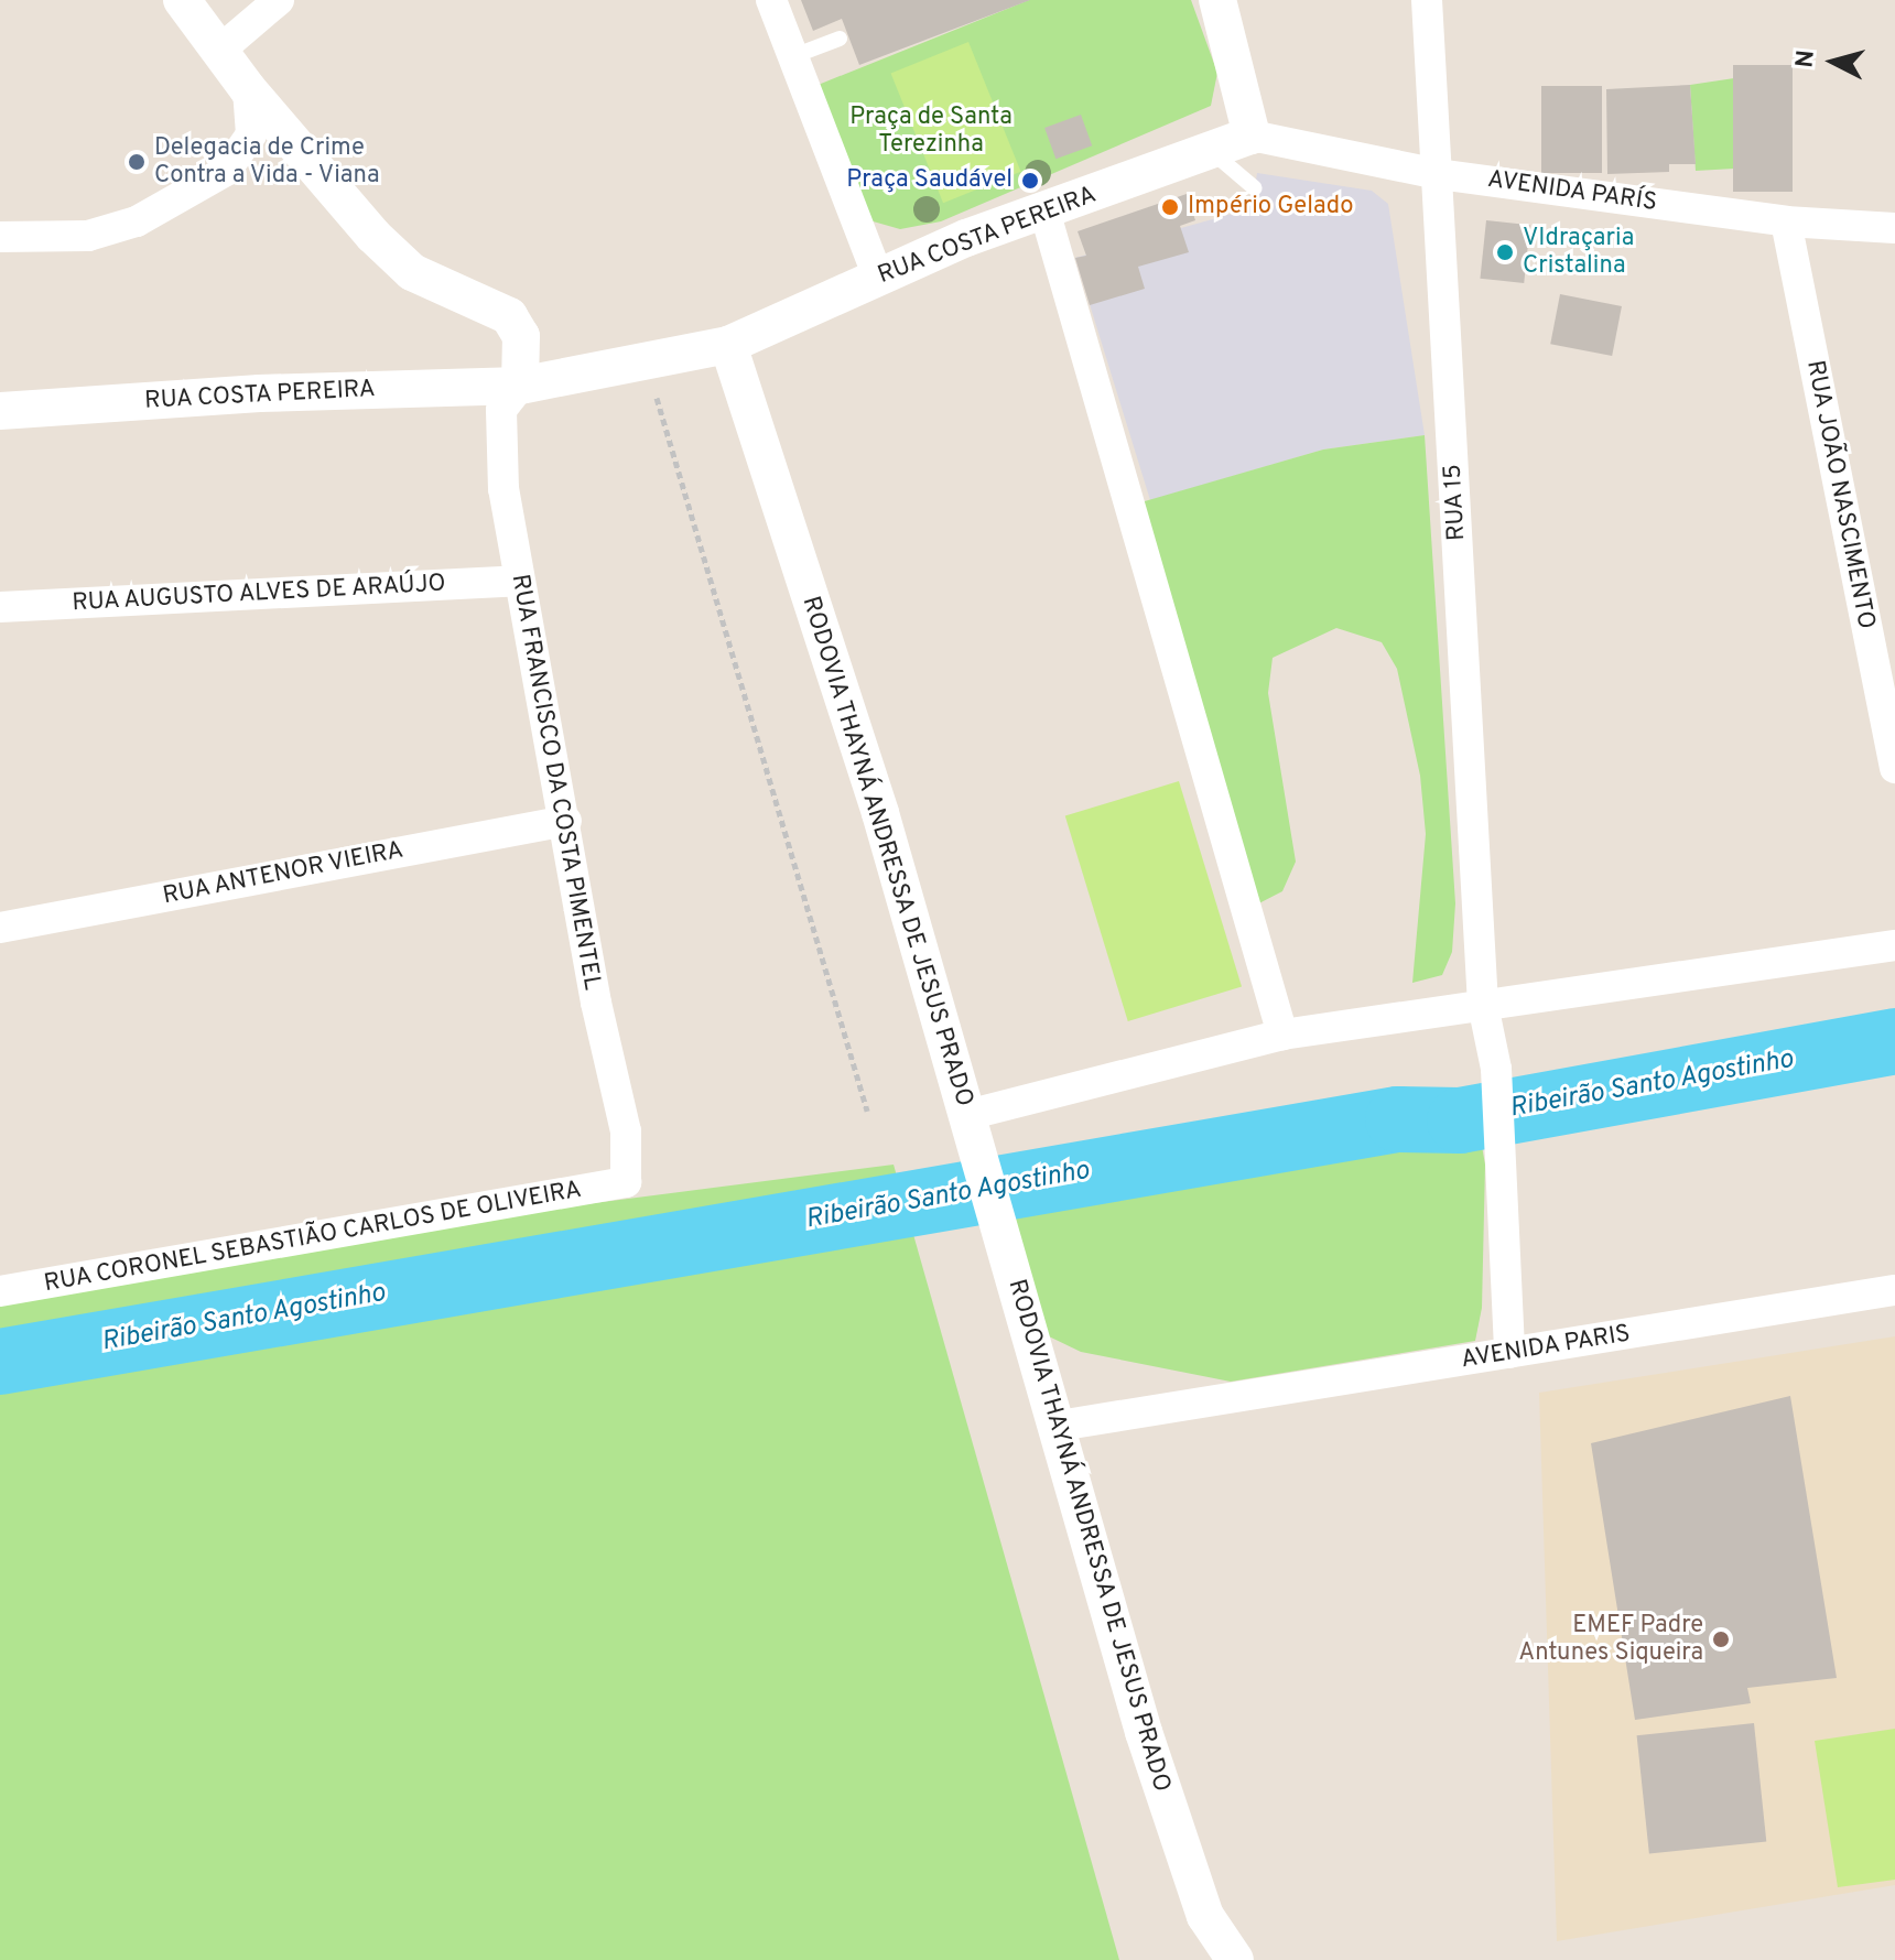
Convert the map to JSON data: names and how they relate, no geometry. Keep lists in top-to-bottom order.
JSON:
{
  "streets": {
    "street": [
      "AVENIDA PARÍS",
      "RUA COSTA PEREIRA",
      "RUA JOÃO NASCIMENTO",
      "RUA 15",
      "RUA AUGUSTO ALVES DE ARAÚJO",
      "RUA FRANCISCO DA COSTA PIMENTEL",
      "RODOVIA THAYNÁ ANDRESSA DE JESUS PRADO",
      "RUA ANTENOR VIEIRA",
      "RUA CORONEL SEBASTIÃO CARLOS DE OLIVEIRA",
      "AVENIDA PARIS"
    ]
  },
  "crossings": [
    ["AVENIDA PARÍS", "RUA COSTA PEREIRA"],
    ["AVENIDA PARÍS", "RUA JOÃO NASCIMENTO"],
    ["AVENIDA PARÍS", "RUA 15"],
    ["RUA COSTA PEREIRA", "RUA FRANCISCO DA COSTA PIMENTEL"],
    ["RUA COSTA PEREIRA", "RODOVIA THAYNÁ ANDRESSA DE JESUS PRADO"],
    ["RUA 15", "AVENIDA PARIS"],
    ["RUA AUGUSTO ALVES DE ARAÚJO", "RUA FRANCISCO DA COSTA PIMENTEL"],
    ["RUA FRANCISCO DA COSTA PIMENTEL", "RUA ANTENOR VIEIRA"],
    ["RUA FRANCISCO DA COSTA PIMENTEL", "RUA CORONEL SEBASTIÃO CARLOS DE OLIVEIRA"],
    ["RODOVIA THAYNÁ ANDRESSA DE JESUS PRADO", "AVENIDA PARIS"]
  ],
  "water": ["Ribeirão Santo Agostinho"],
  "parks": ["Praça de Santa Terezinha"],
  "places": [
    "Delegacia de Crime Contra a Vida - Viana",
    "Praça Saudável",
    "Império Gelado",
    "VIdraçaria Cristalina",
    "EMEF Padre Antunes Siqueira"
  ],
  "north": "left"
}
